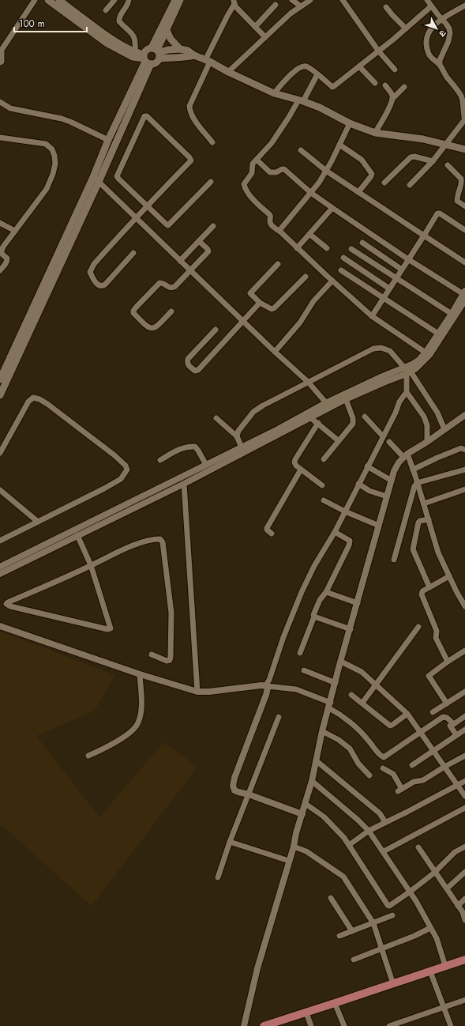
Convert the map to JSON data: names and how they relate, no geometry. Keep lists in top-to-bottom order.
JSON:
{
  "scale_bar": "100 m",
  "north": "bottom right"
}
